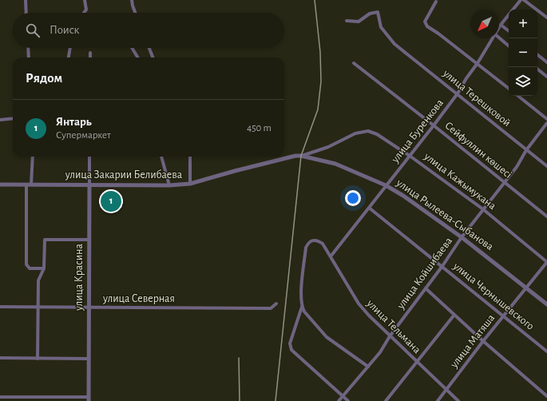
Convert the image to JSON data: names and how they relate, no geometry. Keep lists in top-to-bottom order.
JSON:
{
  "streets": {
    "street": [
      "улица Терешковой",
      "улица Буренкова",
      "Сейфуллин көшесі",
      "улица Закарии Белибаева",
      "улица Кажымукана",
      "улица Рылеева-Сыбанова",
      "улица Койшибаева",
      "улица Красина",
      "улица Чернышевского",
      "улица Северная",
      "улица Тельмана",
      "улица Матяша"
    ]
  },
  "crossings": [
    ["улица Терешковой", "улица Буренкова"],
    ["улица Терешковой", "улица Койшибаева"],
    ["улица Буренкова", "Сейфуллин көшесі"],
    ["улица Буренкова", "улица Кажымукана"],
    ["улица Буренкова", "улица Рылеева-Сыбанова"],
    ["улица Буренкова", "улица Чернышевского"],
    ["улица Буренкова", "улица Тельмана"],
    ["Сейфуллин көшесі", "улица Койшибаева"],
    ["улица Закарии Белибаева", "улица Кажымукана"],
    ["улица Закарии Белибаева", "улица Рылеева-Сыбанова"],
    ["улица Закарии Белибаева", "улица Красина"],
    ["улица Кажымукана", "улица Рылеева-Сыбанова"],
    ["улица Кажымукана", "улица Койшибаева"],
    ["улица Кажымукана", "улица Матяша"],
    ["улица Рылеева-Сыбанова", "улица Койшибаева"],
    ["улица Рылеева-Сыбанова", "улица Матяша"],
    ["улица Койшибаева", "улица Чернышевского"],
    ["улица Койшибаева", "улица Тельмана"],
    ["улица Красина", "улица Северная"],
    ["улица Чернышевского", "улица Матяша"],
    ["улица Тельмана", "улица Матяша"]
  ],
  "north": "bottom left",
  "page": {
    "map_buttons": ["+", "−"],
    "search": "Поиск",
    "heading": "Рядом",
    "list": [
      {
        "mark": "1",
        "name": "Янтарь",
        "note": "Супермаркет",
        "value": "450 m"
      }
    ],
    "pins": "1"
  }
}
